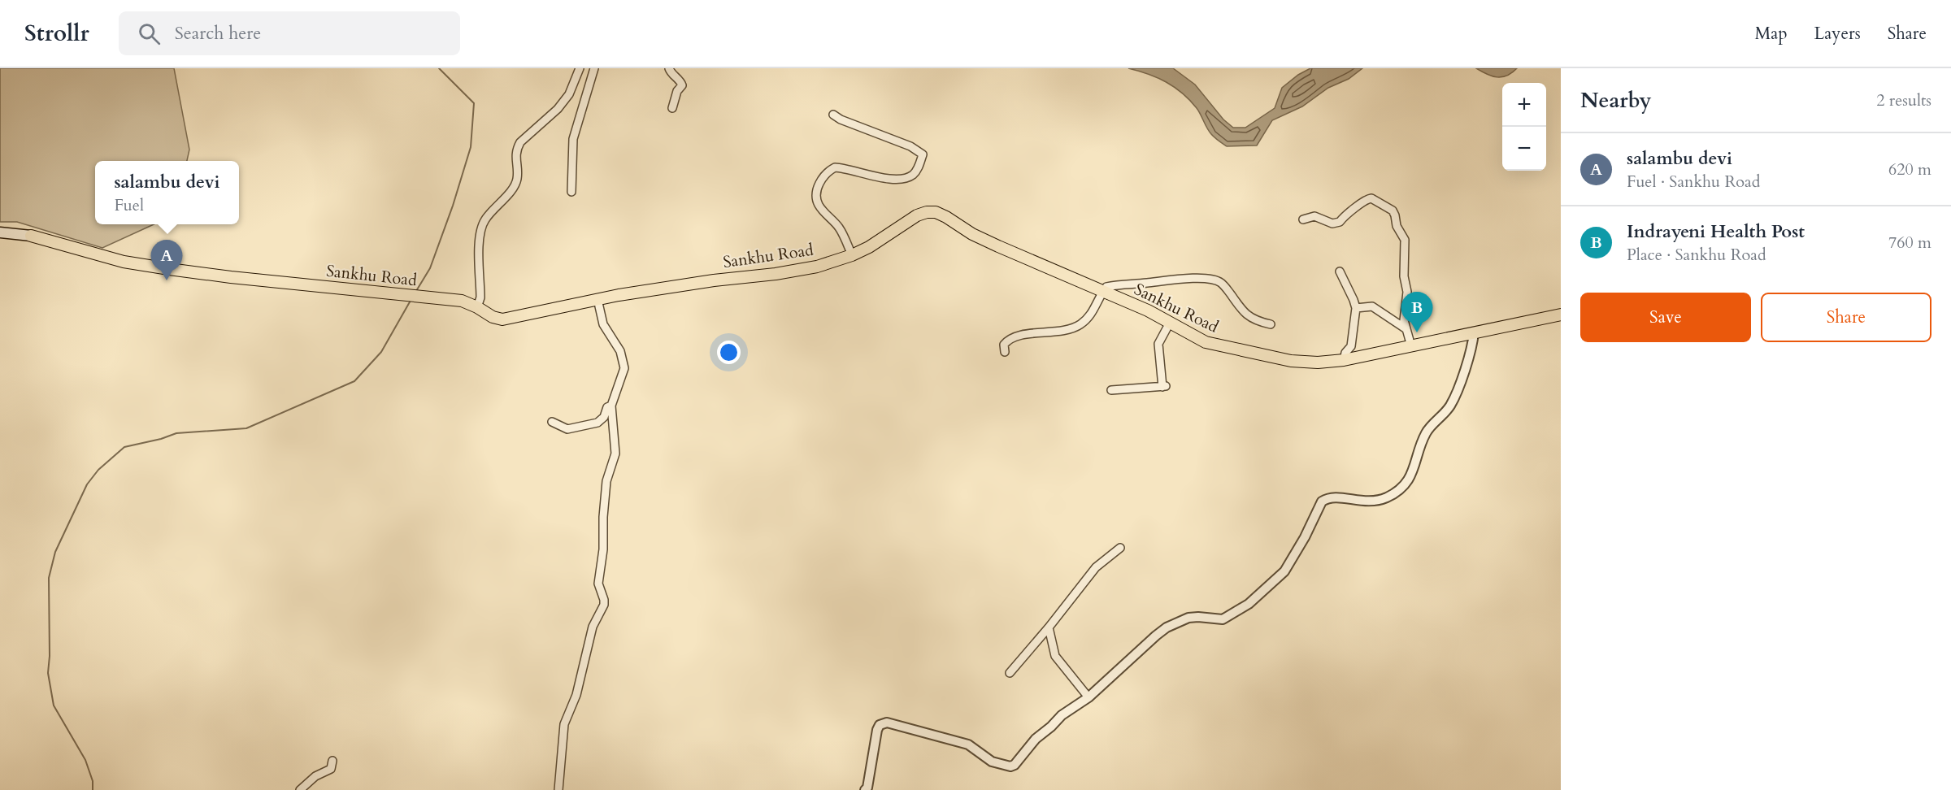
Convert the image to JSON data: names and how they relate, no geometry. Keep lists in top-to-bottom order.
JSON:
{
  "streets": {
    "main road": ["Sankhu Road"]
  },
  "page": {
    "header": "Strollr",
    "search": "Search here",
    "nav": ["Map", "Layers", "Share"],
    "heading": ["Nearby", "2 results"],
    "map_buttons": ["+", "−"],
    "list": [
      {
        "mark": "A",
        "name": "salambu devi",
        "note": "Fuel · Sankhu Road",
        "value": "620 m"
      },
      {
        "mark": "B",
        "name": "Indrayeni Health Post",
        "note": "Place · Sankhu Road",
        "value": "760 m"
      }
    ],
    "popup": ["salambu devi", "Fuel"],
    "pins": ["A", "B"],
    "buttons": ["Save", "Share"]
  }
}
